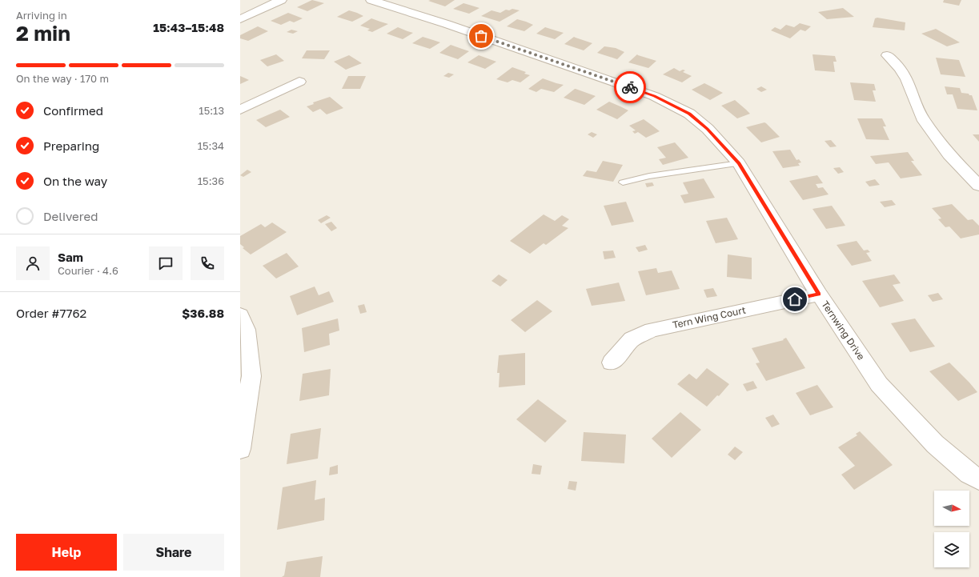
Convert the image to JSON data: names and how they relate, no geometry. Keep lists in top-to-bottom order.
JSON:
{
  "streets": {
    "street": ["Tern Wing Court", "Ternwing Drive"]
  },
  "crossings": [
    ["Tern Wing Court", "Ternwing Drive"]
  ],
  "north": "right",
  "page": {
    "heading": ["2 min", "Arriving in", "15:43–15:48"],
    "panel": [
      "Sam",
      "Courier · 4.6",
      "Order #7762",
      "$36.88"
    ],
    "bar": "On the way · 170 m",
    "list": [
      ["Confirmed", "15:13"],
      ["Preparing", "15:34"],
      ["On the way", "15:36"],
      "Delivered"
    ],
    "buttons": ["Help", "Share"]
  }
}
